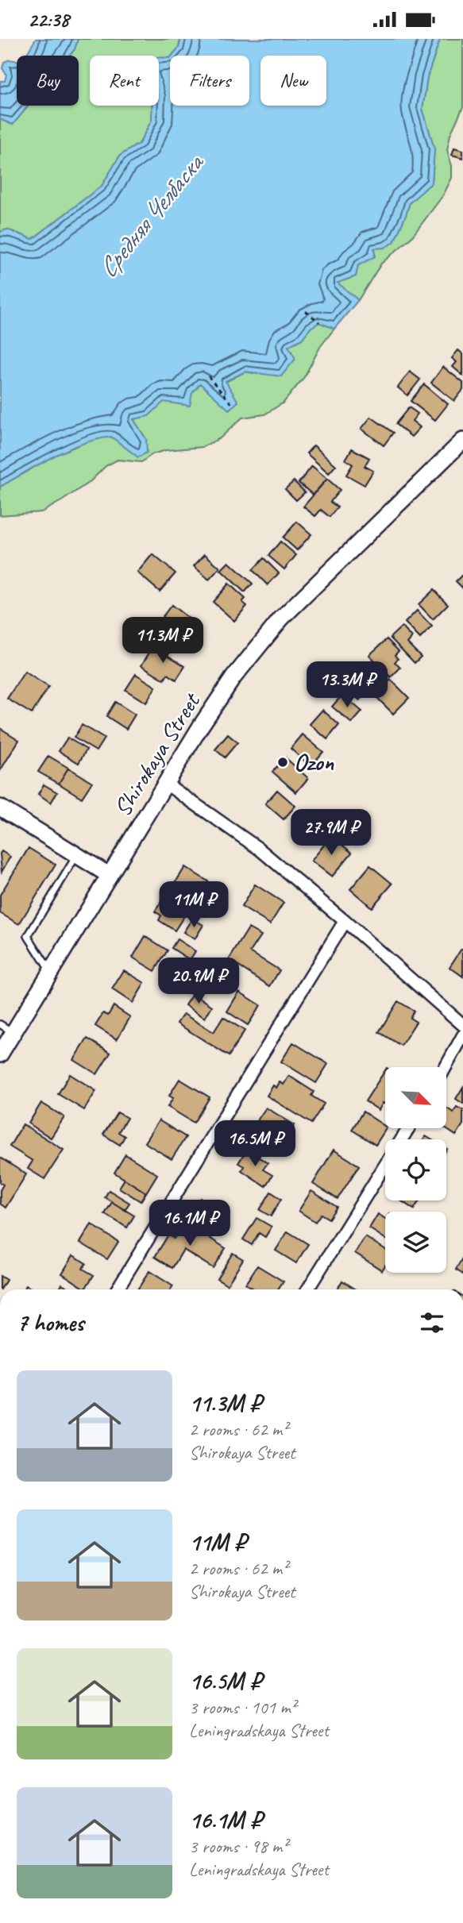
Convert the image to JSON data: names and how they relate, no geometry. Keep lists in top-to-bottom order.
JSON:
{
  "streets": {
    "street": ["Shirokaya Street"]
  },
  "water": ["Средняя Челбаска"],
  "places": ["Ozon"],
  "north": "bottom right",
  "page": {
    "status": "22:38",
    "chip": [
      "Buy",
      "Rent",
      "Filters",
      "New"
    ],
    "price": [
      "11.3M ₽",
      "13.3M ₽",
      "27.9M ₽",
      "11M ₽",
      "20.9M ₽",
      "16.5M ₽",
      "16.1M ₽"
    ],
    "heading": "7 homes",
    "list": [
      {
        "name": "11.3M ₽",
        "note": "2 rooms · 62 m² · Shirokaya Street"
      },
      {
        "name": "11M ₽",
        "note": "2 rooms · 62 m² · Shirokaya Street"
      },
      {
        "name": "16.5M ₽",
        "note": "3 rooms · 101 m² · Leningradskaya Street"
      },
      {
        "name": "16.1M ₽",
        "note": "3 rooms · 98 m² · Leningradskaya Street"
      }
    ]
  }
}
